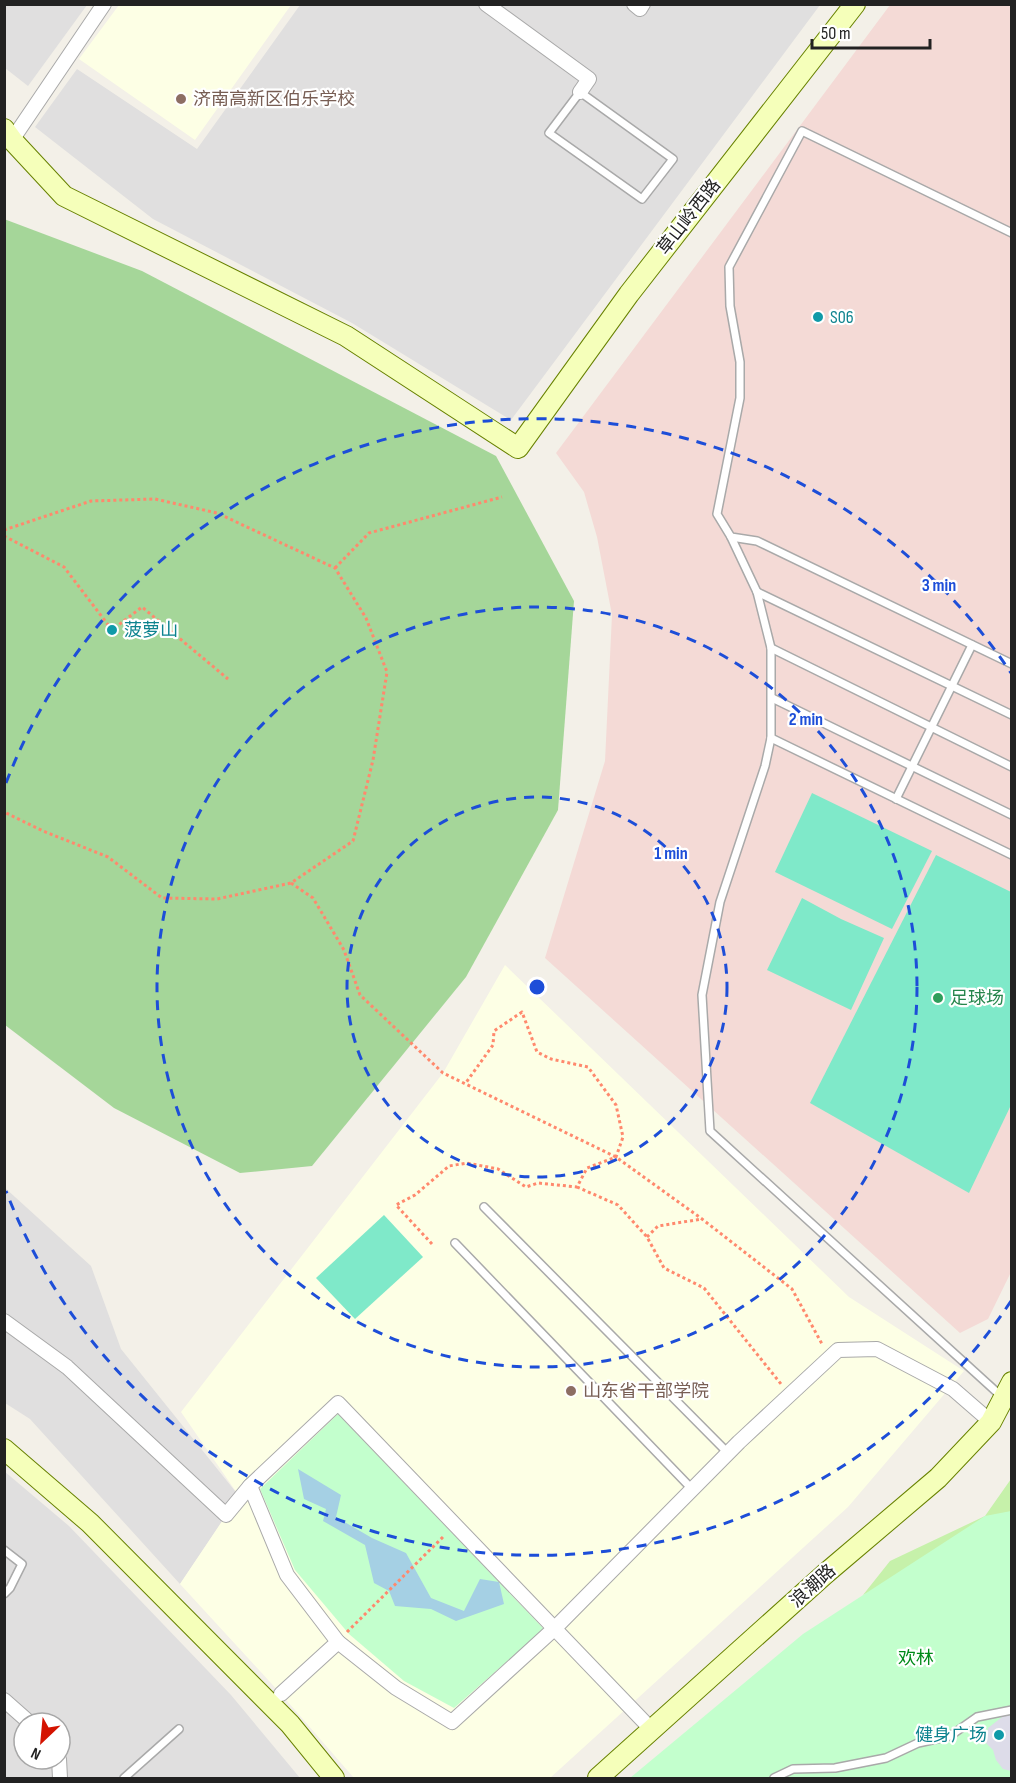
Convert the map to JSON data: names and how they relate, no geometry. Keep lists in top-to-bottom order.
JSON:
{
  "streets": {
    "street": ["草山岭西路", "浪潮路"]
  },
  "parks": ["欢林"],
  "places": [
    "济南高新区伯乐学校",
    "S06",
    "菠萝山",
    "足球场",
    "山东省干部学院",
    "健身广场"
  ],
  "scale_bar": "50 m",
  "north": "bottom left",
  "rings": ["3 min", "2 min", "1 min"]
}
